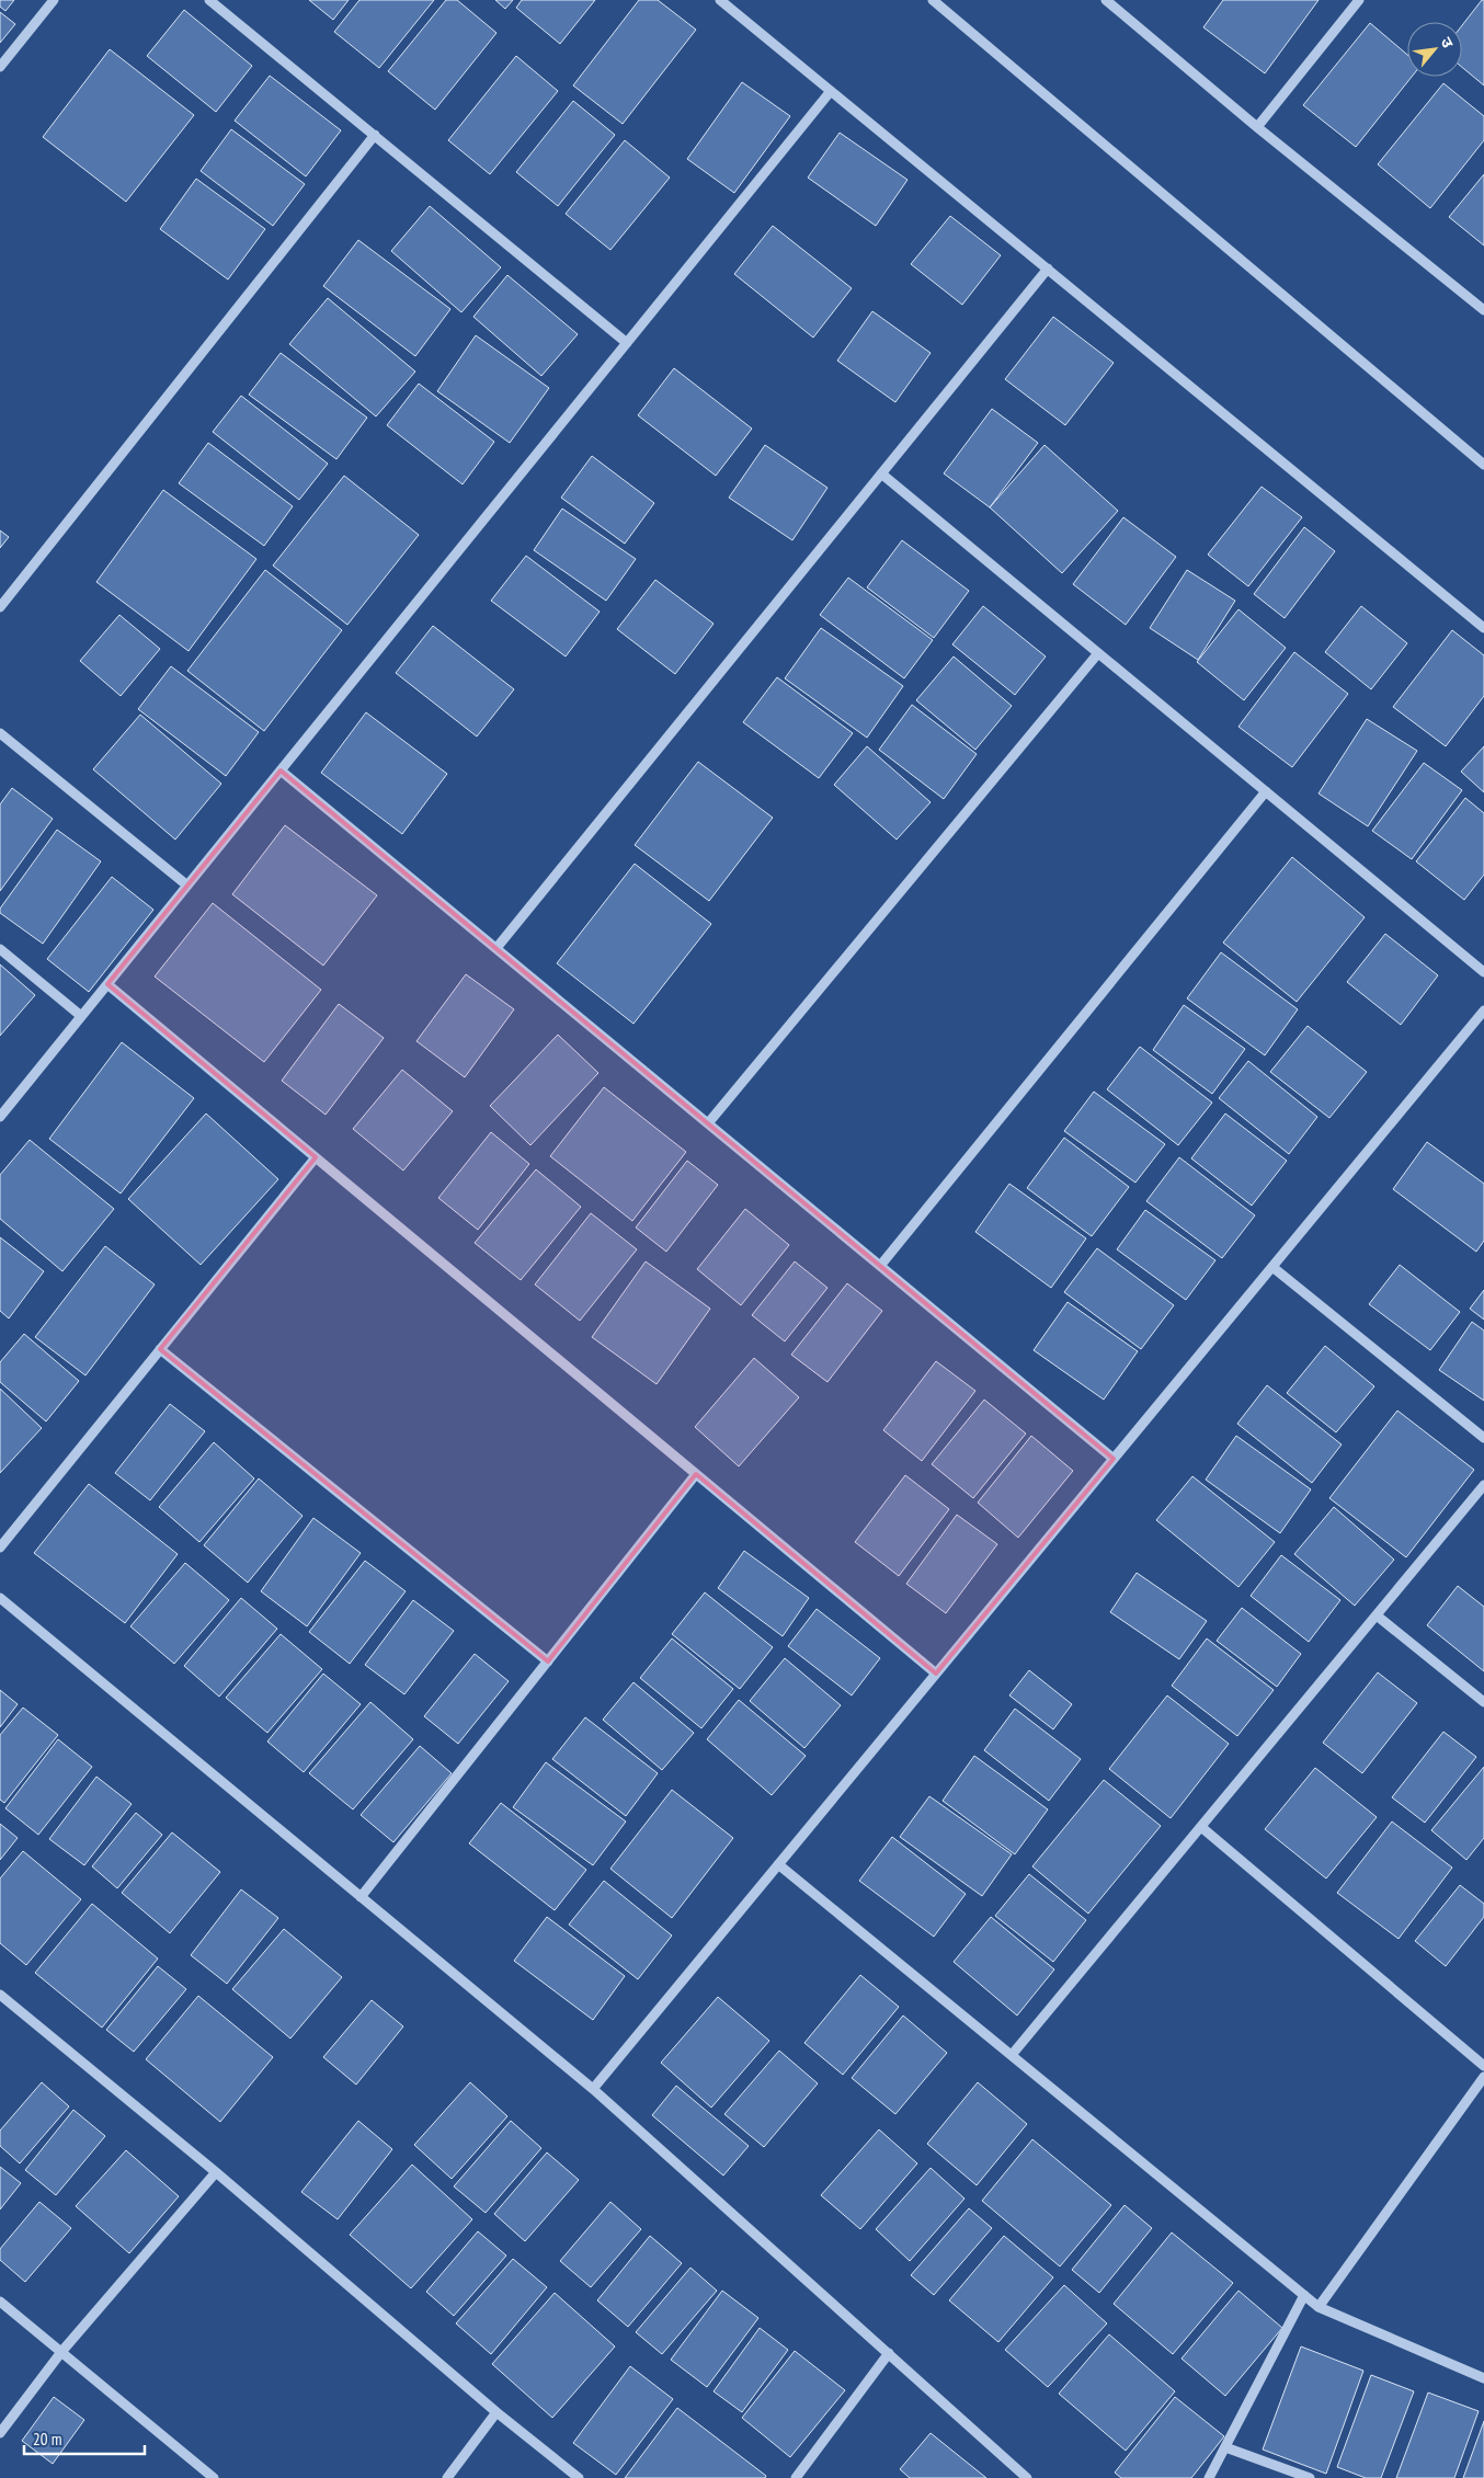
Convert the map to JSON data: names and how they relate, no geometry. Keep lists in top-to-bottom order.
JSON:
{
  "scale_bar": "20 m",
  "north": "top right"
}
